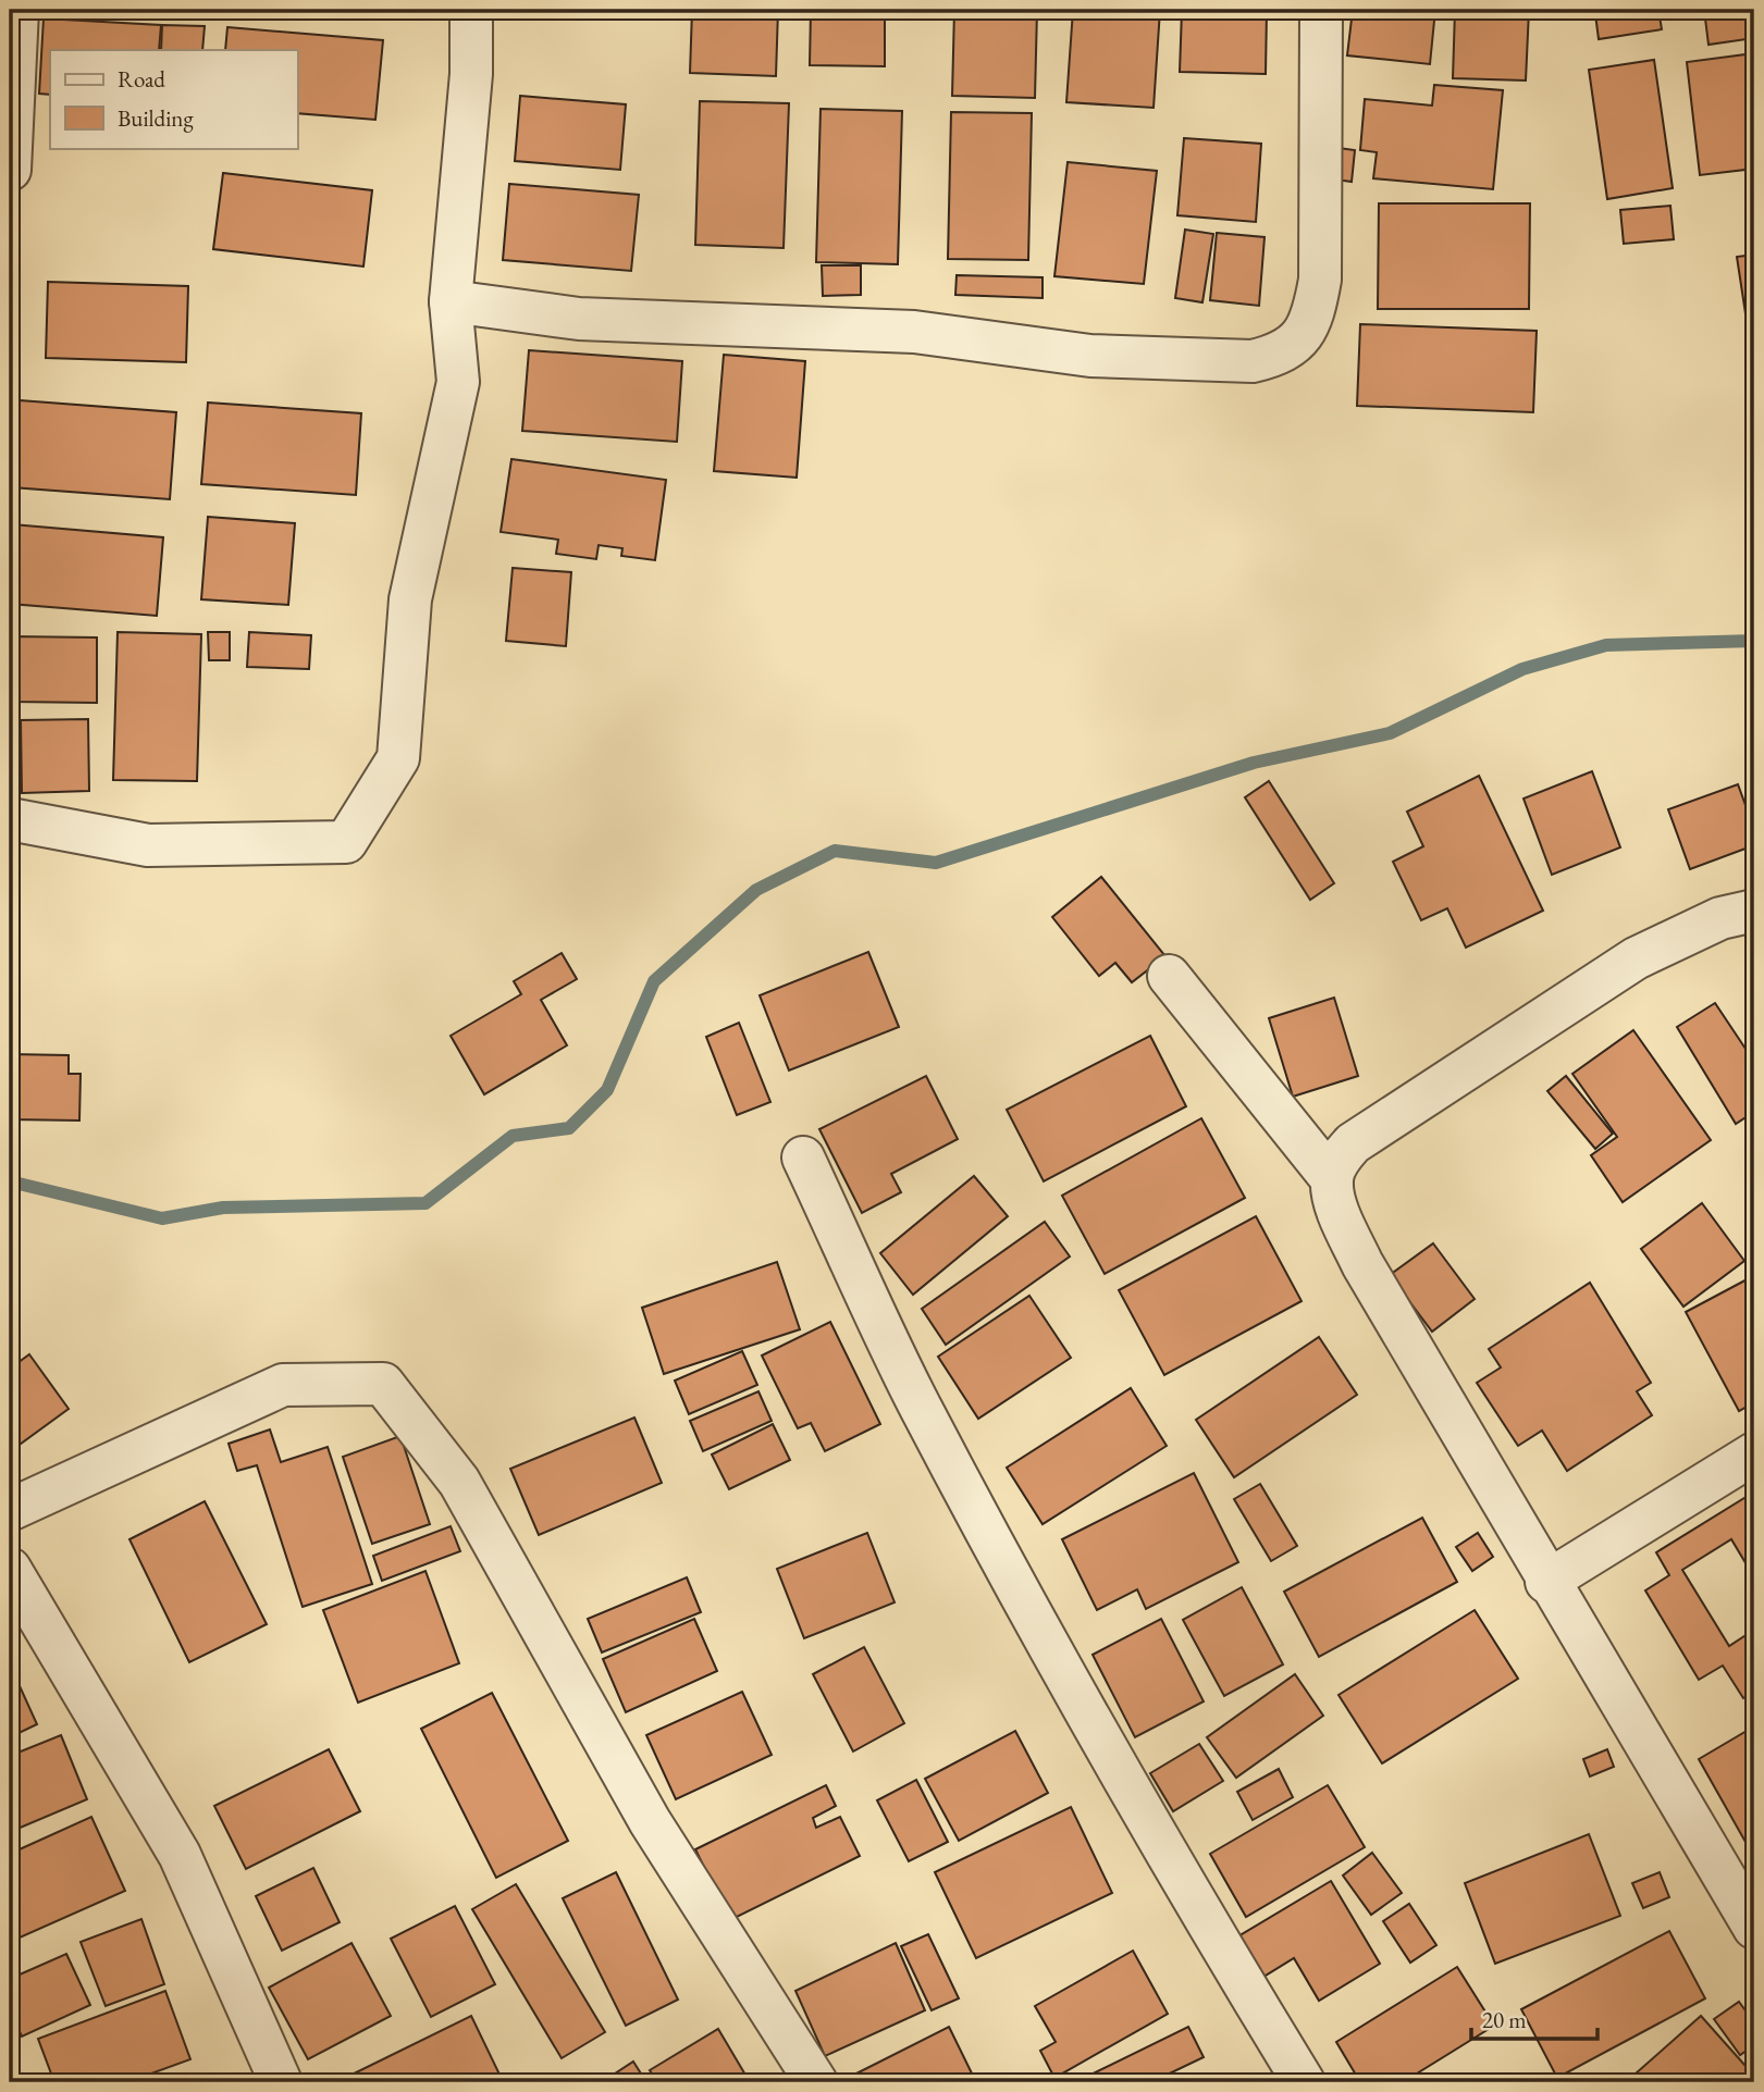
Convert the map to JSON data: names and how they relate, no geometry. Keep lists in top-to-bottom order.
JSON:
{
  "legend": ["Road", "Building"],
  "scale_bar": "20 m"
}
